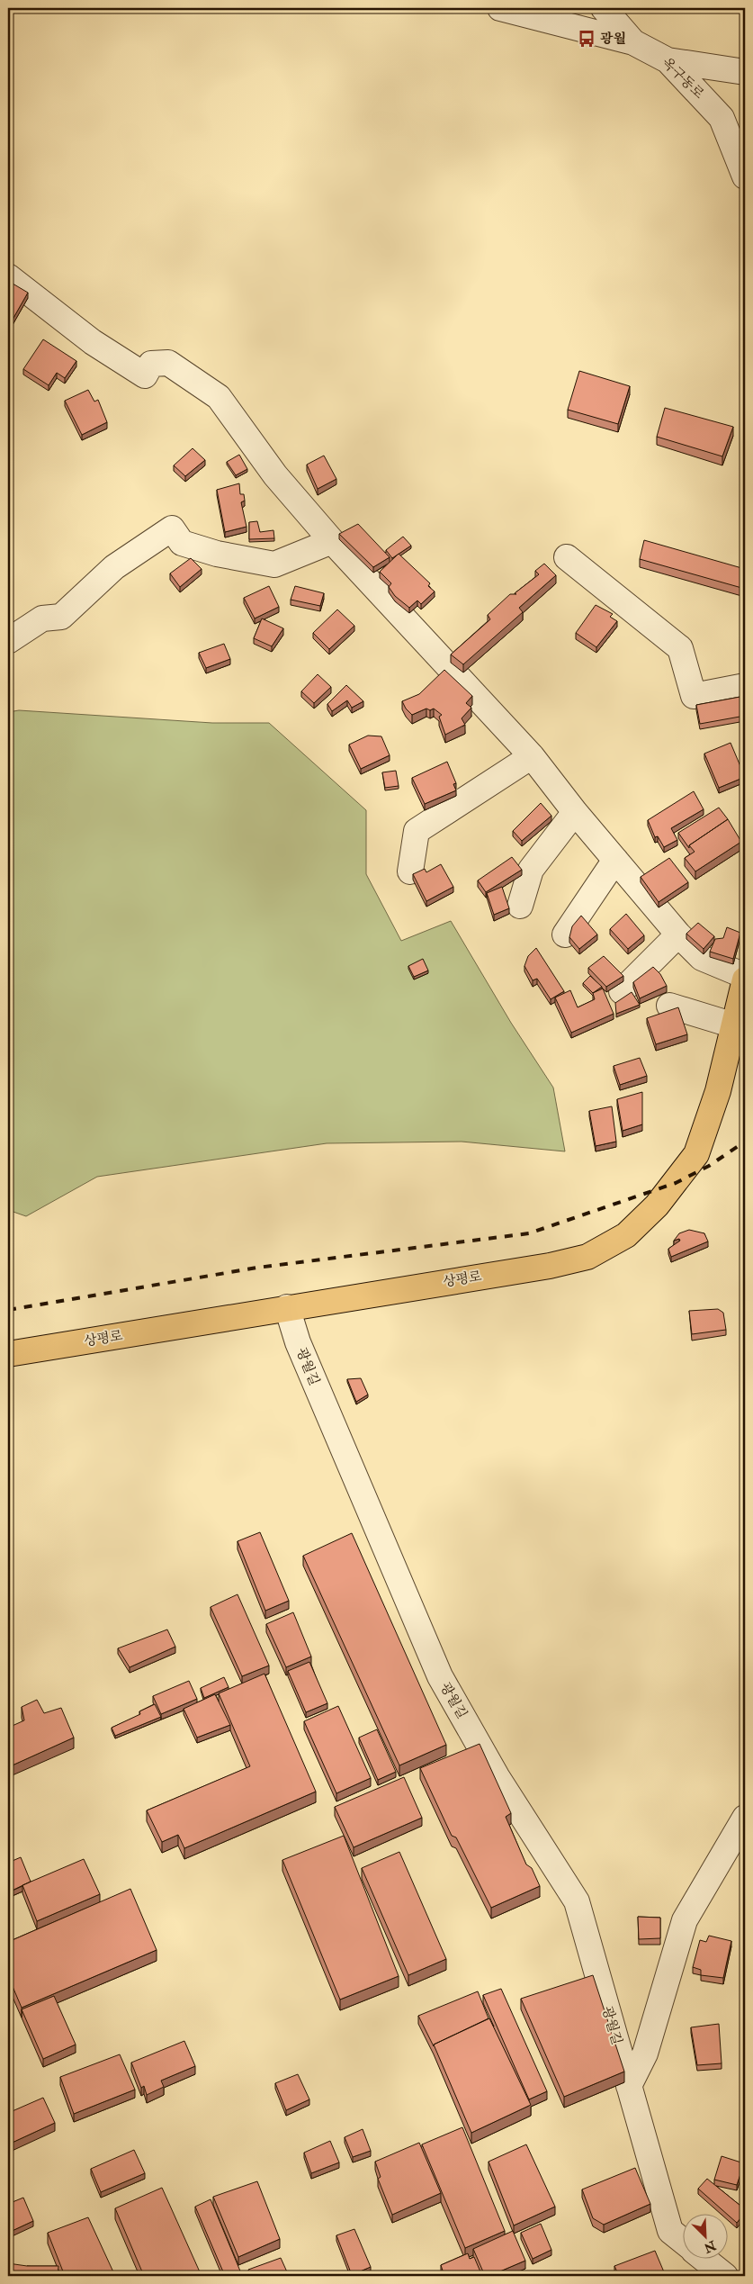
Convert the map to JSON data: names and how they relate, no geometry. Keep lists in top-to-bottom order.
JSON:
{
  "streets": {
    "main road": ["상평로"],
    "street": ["옥구동로", "광월길"]
  },
  "crossings": [
    ["상평로", "광월길"]
  ],
  "places": {
    "bus stop": ["광월"]
  },
  "north": "bottom right"
}
